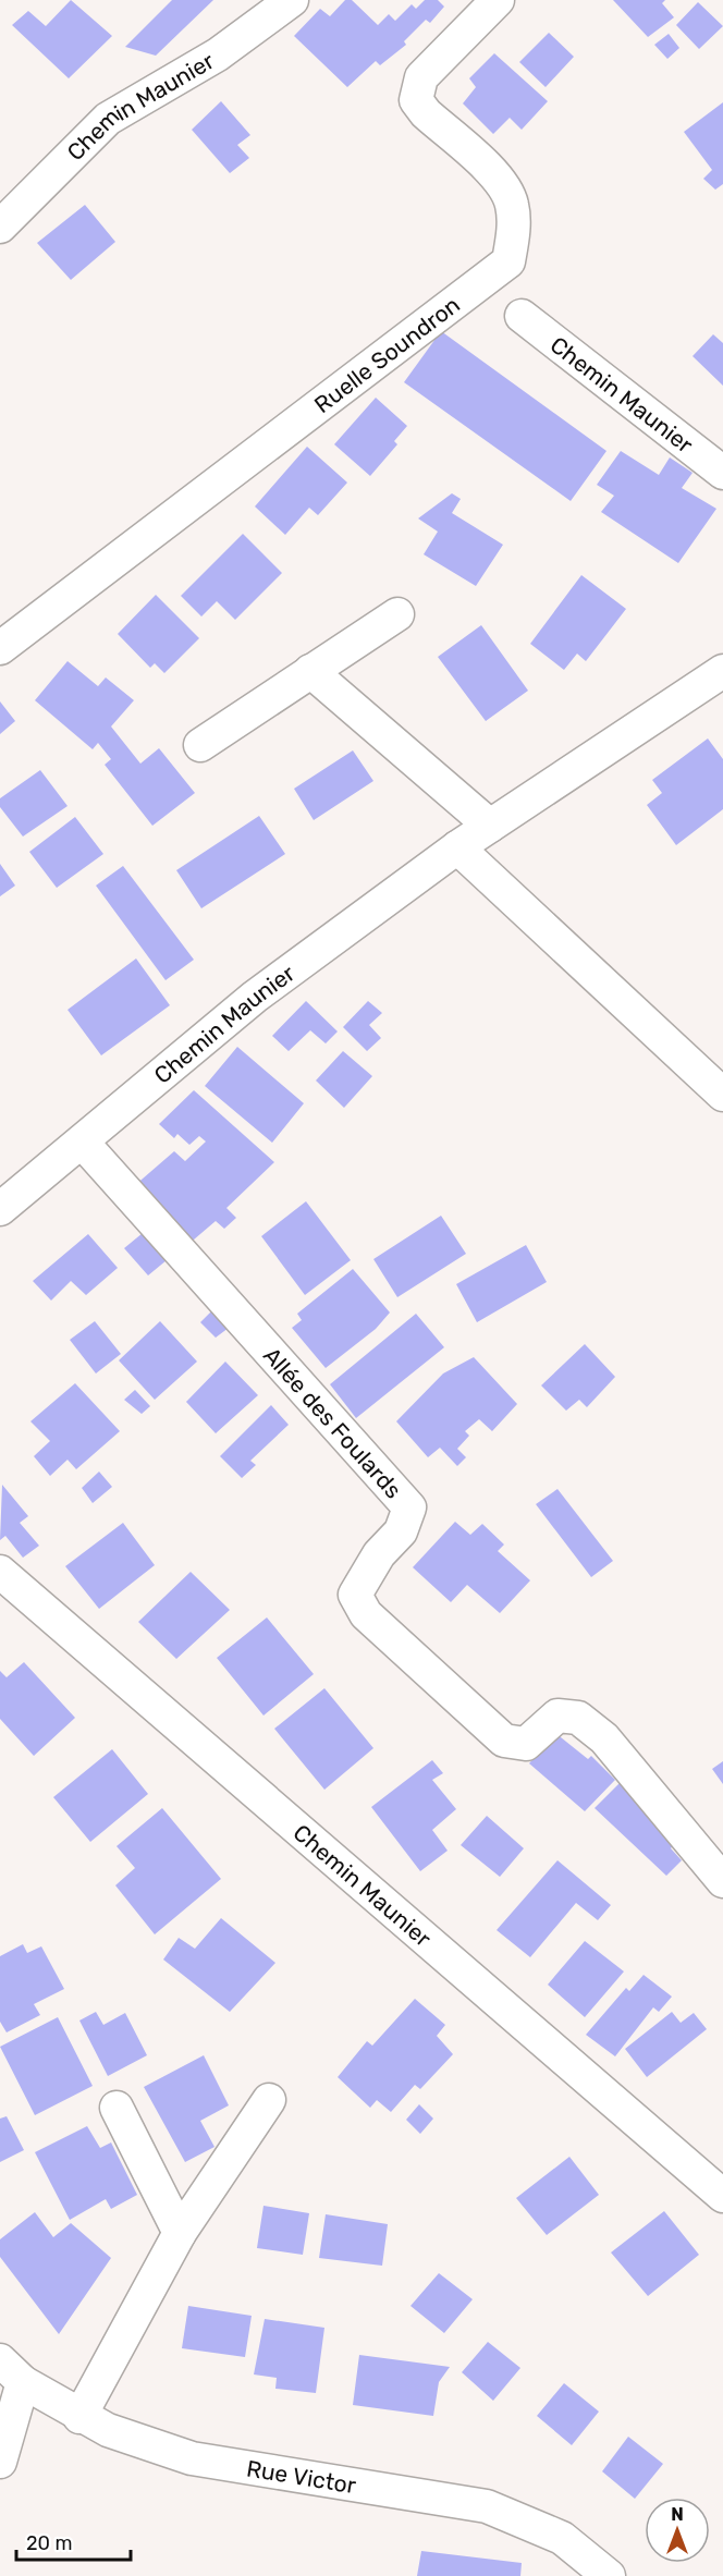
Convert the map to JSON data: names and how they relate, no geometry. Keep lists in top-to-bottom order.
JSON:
{
  "streets": {
    "street": [
      "Chemin Maunier",
      "Ruelle Soundron",
      "Allée des Foulards",
      "Rue Victor"
    ]
  },
  "crossings": [
    ["Chemin Maunier", "Allée des Foulards"]
  ],
  "scale_bar": "20 m",
  "north": "top"
}
